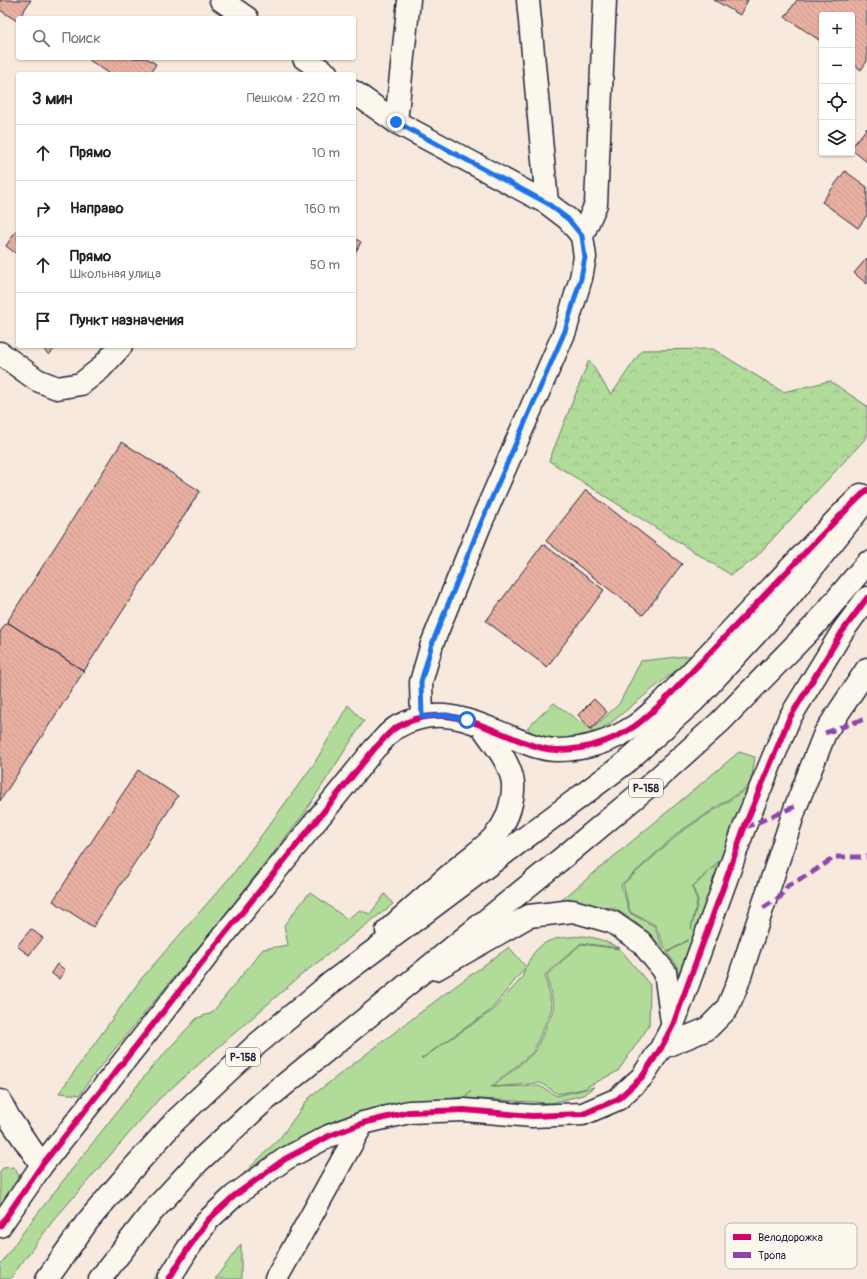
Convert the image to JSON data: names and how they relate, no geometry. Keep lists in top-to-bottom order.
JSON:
{
  "streets": {
    "main road": ["Р-158"]
  },
  "legend": ["Велодорожка", "Тропа"],
  "page": {
    "map_buttons": ["+", "−"],
    "search": "Поиск",
    "heading": ["3 мин", "Пешком · 220 m"],
    "list": [
      ["Прямо", "10 m"],
      ["Направо", "160 m"],
      ["Прямо", "Школьная улица", "50 m"],
      "Пункт назначения"
    ]
  }
}
